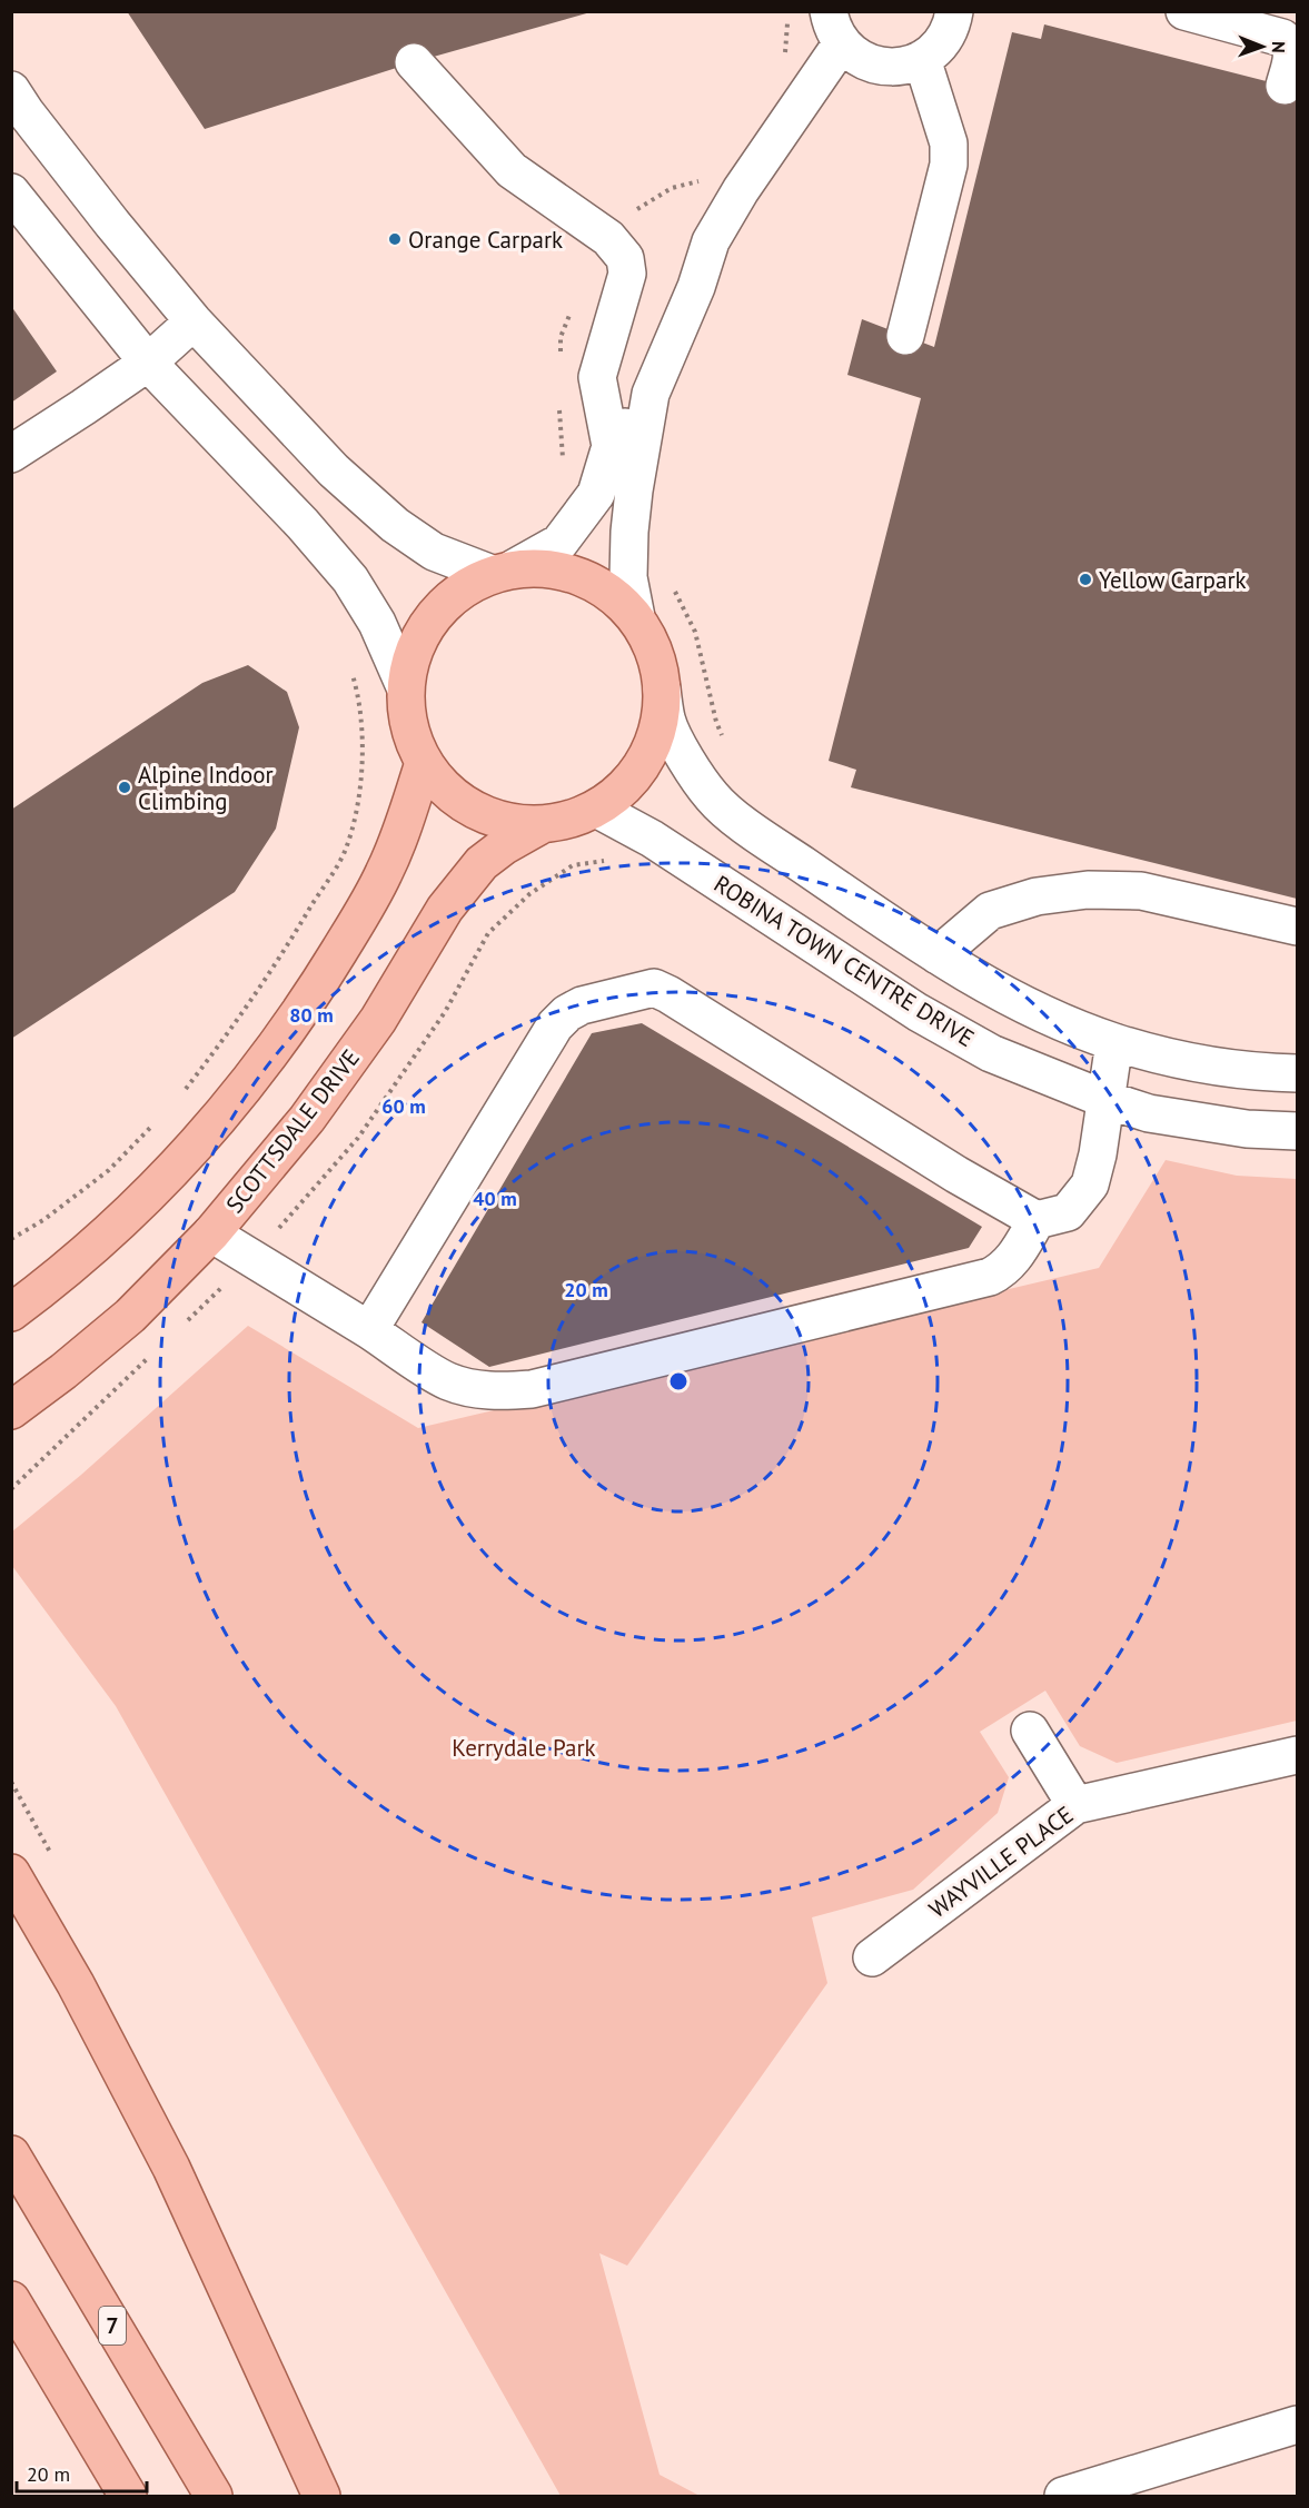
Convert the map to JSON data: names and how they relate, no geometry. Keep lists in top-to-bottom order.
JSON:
{
  "streets": {
    "main road": ["SCOTTSDALE DRIVE", "7"],
    "street": ["ROBINA TOWN CENTRE DRIVE", "WAYVILLE PLACE"]
  },
  "parks": ["Kerrydale Park"],
  "places": ["Orange Carpark", "Yellow Carpark", "Alpine Indoor Climbing"],
  "scale_bar": "20 m",
  "north": "right",
  "rings": [
    "80 m",
    "60 m",
    "40 m",
    "20 m"
  ]
}
